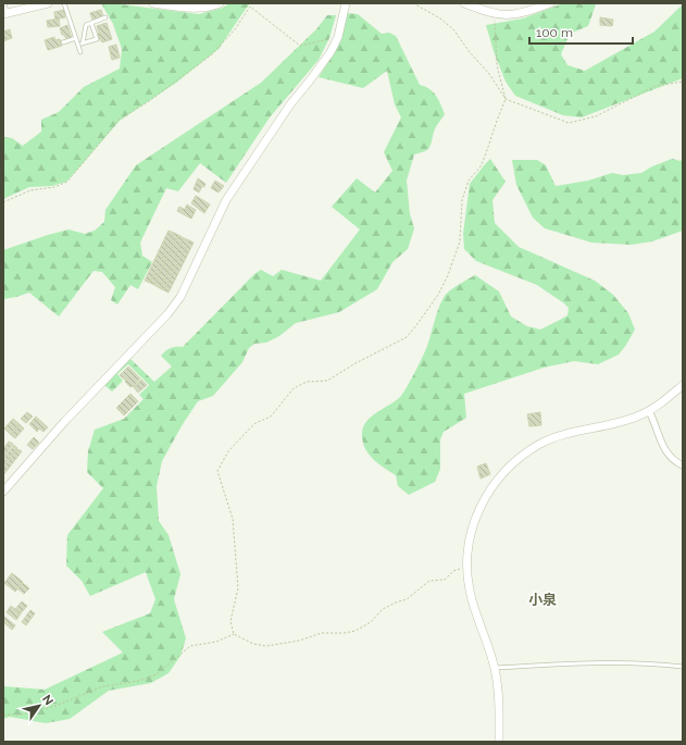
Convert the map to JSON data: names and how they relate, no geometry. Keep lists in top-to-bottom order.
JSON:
{
  "districts": ["小泉"],
  "scale_bar": "100 m",
  "north": "top right"
}
